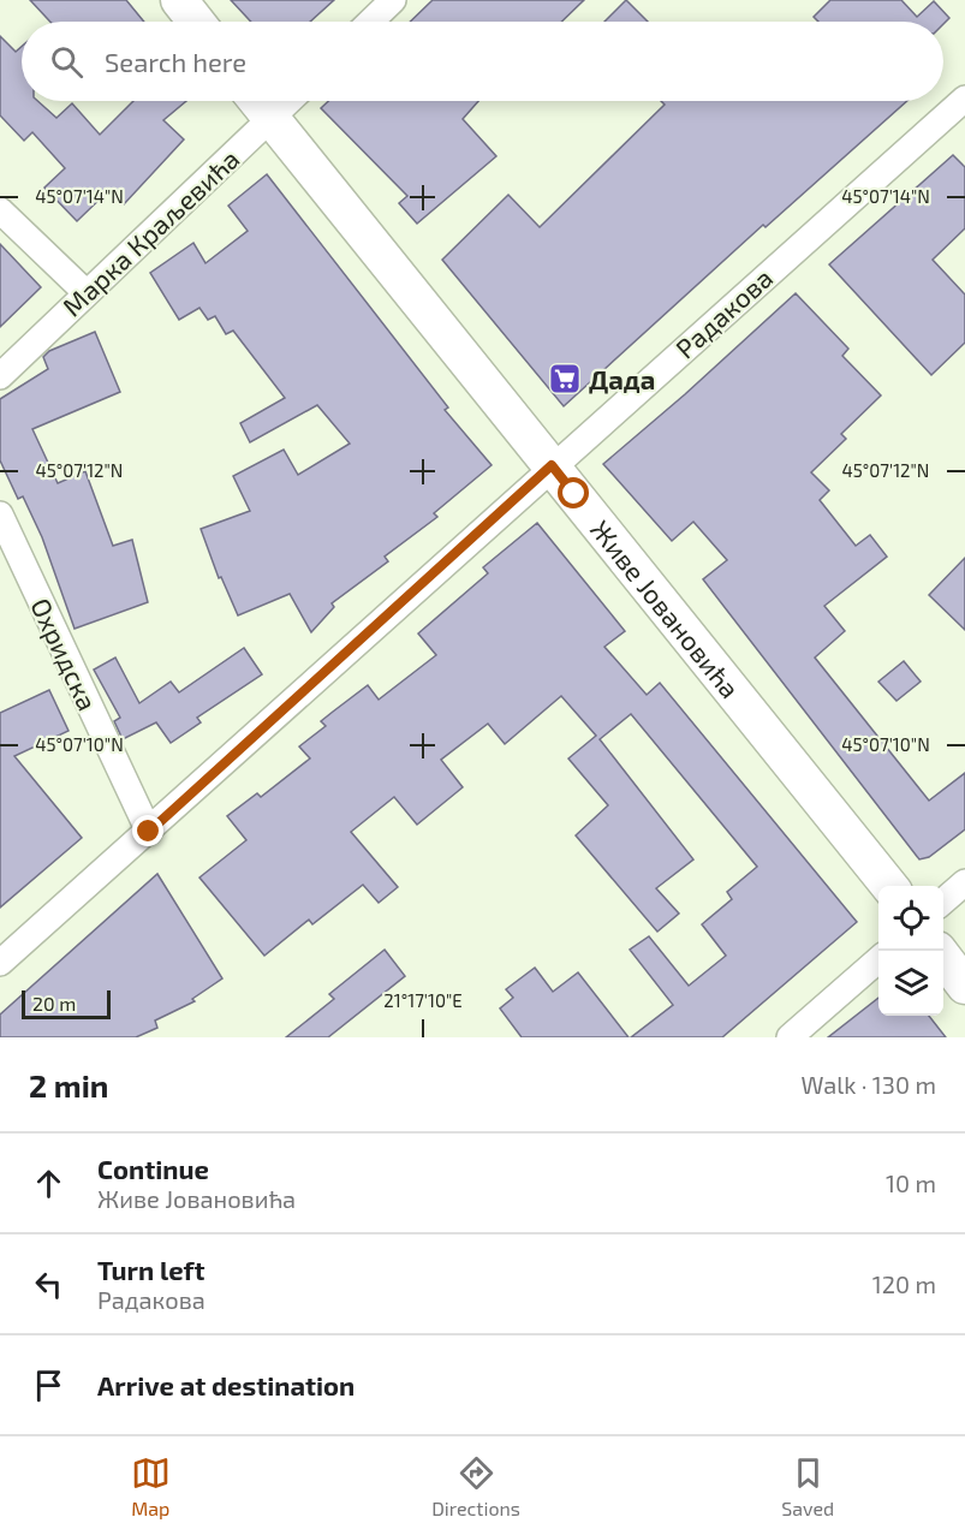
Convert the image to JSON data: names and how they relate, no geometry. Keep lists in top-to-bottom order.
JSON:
{
  "streets": {
    "street": [
      "Марка Краљевића",
      "Радакова",
      "Живе Јовановића",
      "Охридска"
    ]
  },
  "crossings": [
    ["Марка Краљевића", "Живе Јовановића"],
    ["Радакова", "Живе Јовановића"],
    ["Радакова", "Охридска"]
  ],
  "places": {
    "supermarket": ["Дада"]
  },
  "scale_bar": "20 m",
  "page": {
    "search": "Search here",
    "scale": "20 m",
    "heading": ["2 min", "Walk · 130 m"],
    "list": [
      ["Continue", "Живе Јовановића", "10 m"],
      ["Turn left", "Радакова", "120 m"],
      "Arrive at destination"
    ],
    "nav": ["Map", "Directions", "Saved"]
  },
  "coordinates": [
    "45°07'14\"N",
    "45°07'12\"N",
    "45°07'10\"N",
    "21°17'10\"E"
  ]
}
